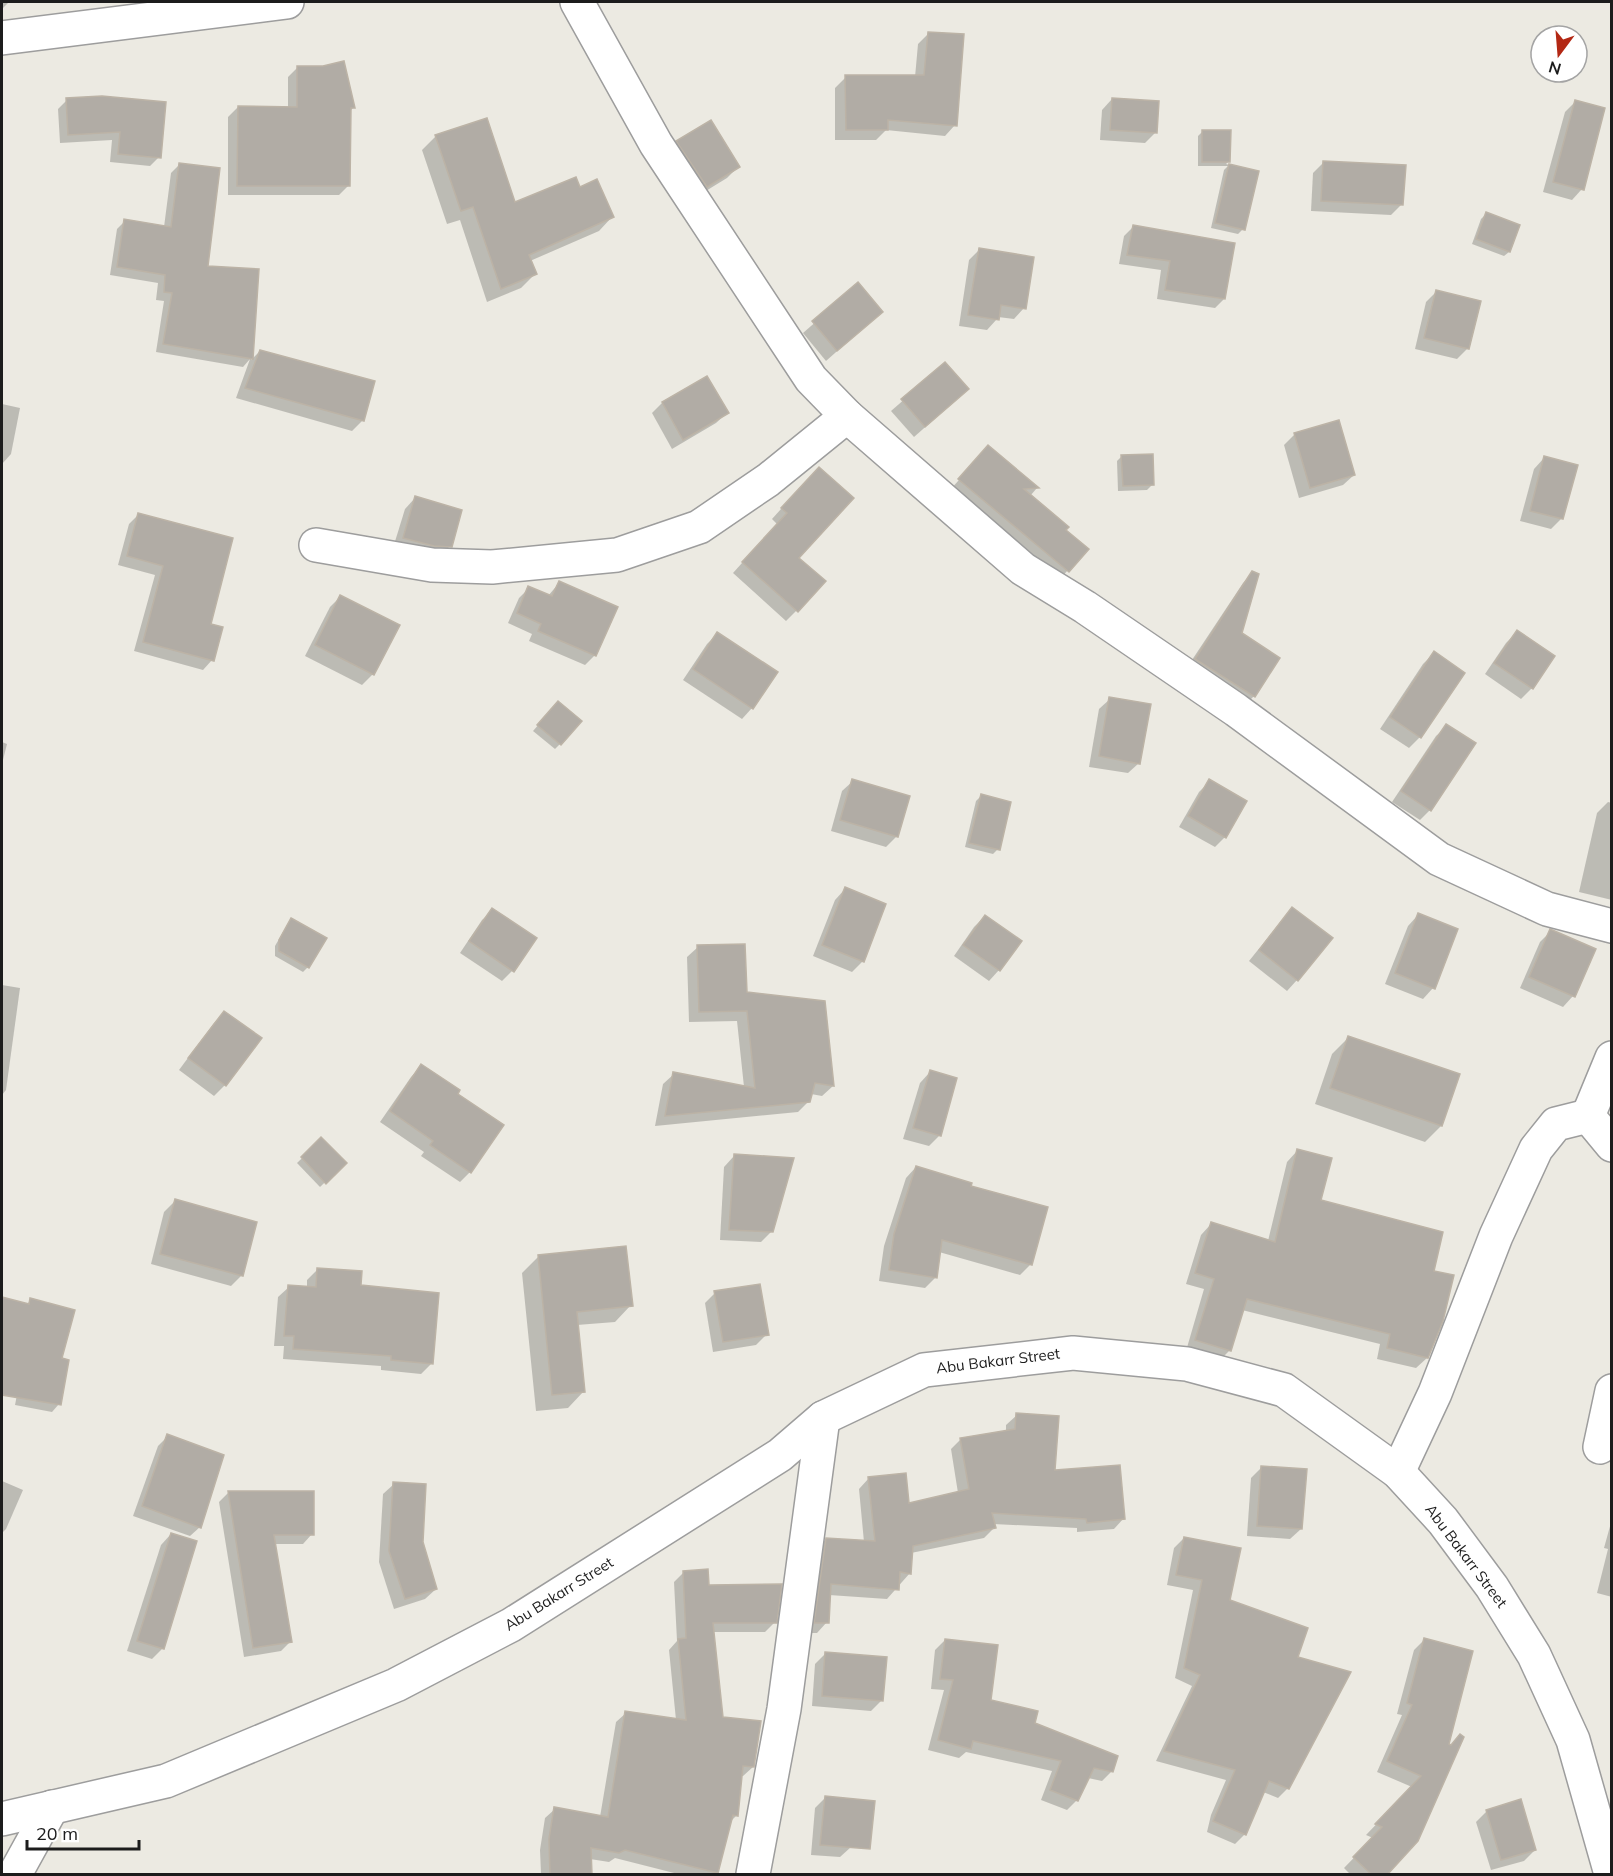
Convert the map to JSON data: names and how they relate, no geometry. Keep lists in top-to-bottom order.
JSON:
{
  "streets": {
    "street": ["Abu Bakarr Street"]
  },
  "scale_bar": "20 m",
  "north": "bottom"
}
